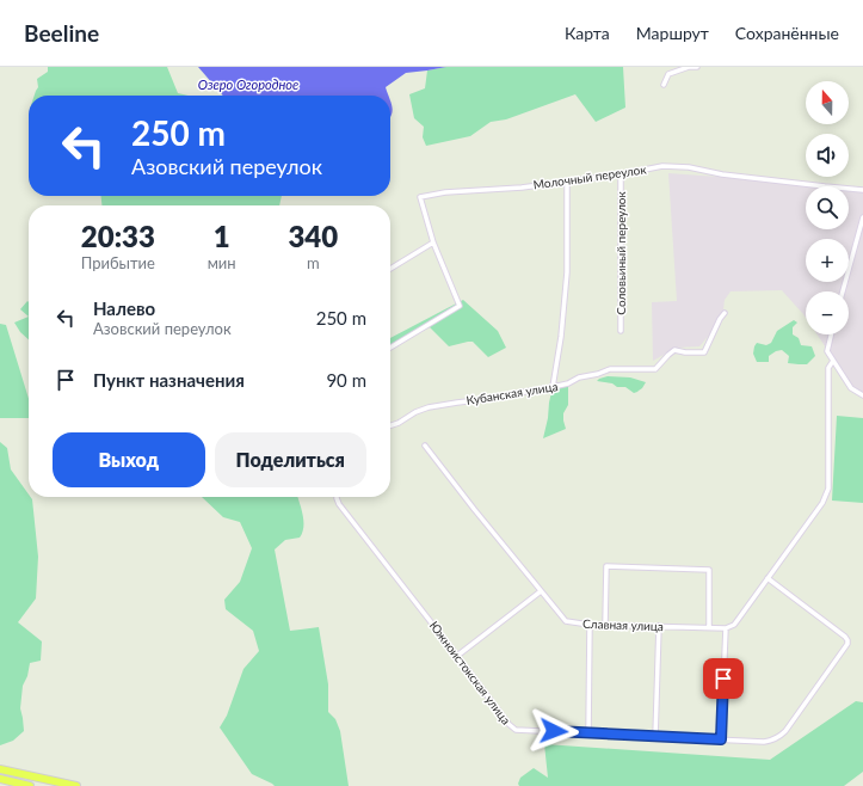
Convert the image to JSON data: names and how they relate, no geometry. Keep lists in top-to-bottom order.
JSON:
{
  "streets": {
    "street": [
      "Молочный переулок",
      "Соловьиный переулок",
      "Кубанская улица",
      "Славная улица",
      "Южноистокская улица"
    ]
  },
  "crossings": [
    ["Молочный переулок", "Соловьиный переулок"]
  ],
  "water": ["Озеро Огородное"],
  "north": "top",
  "page": {
    "header": "Beeline",
    "nav": ["Карта", "Маршрут", "Сохранённые"],
    "map_buttons": ["+", "−"],
    "turn": ["250 m", "Азовский переулок"],
    "eta": [
      "20:33",
      "Прибытие",
      "1",
      "мин",
      "340",
      "m"
    ],
    "list": [
      {
        "name": "Налево",
        "note": "Азовский переулок",
        "value": "250 m"
      },
      {
        "name": "Пункт назначения",
        "value": "90 m"
      }
    ],
    "buttons": ["Выход", "Поделиться"]
  }
}
